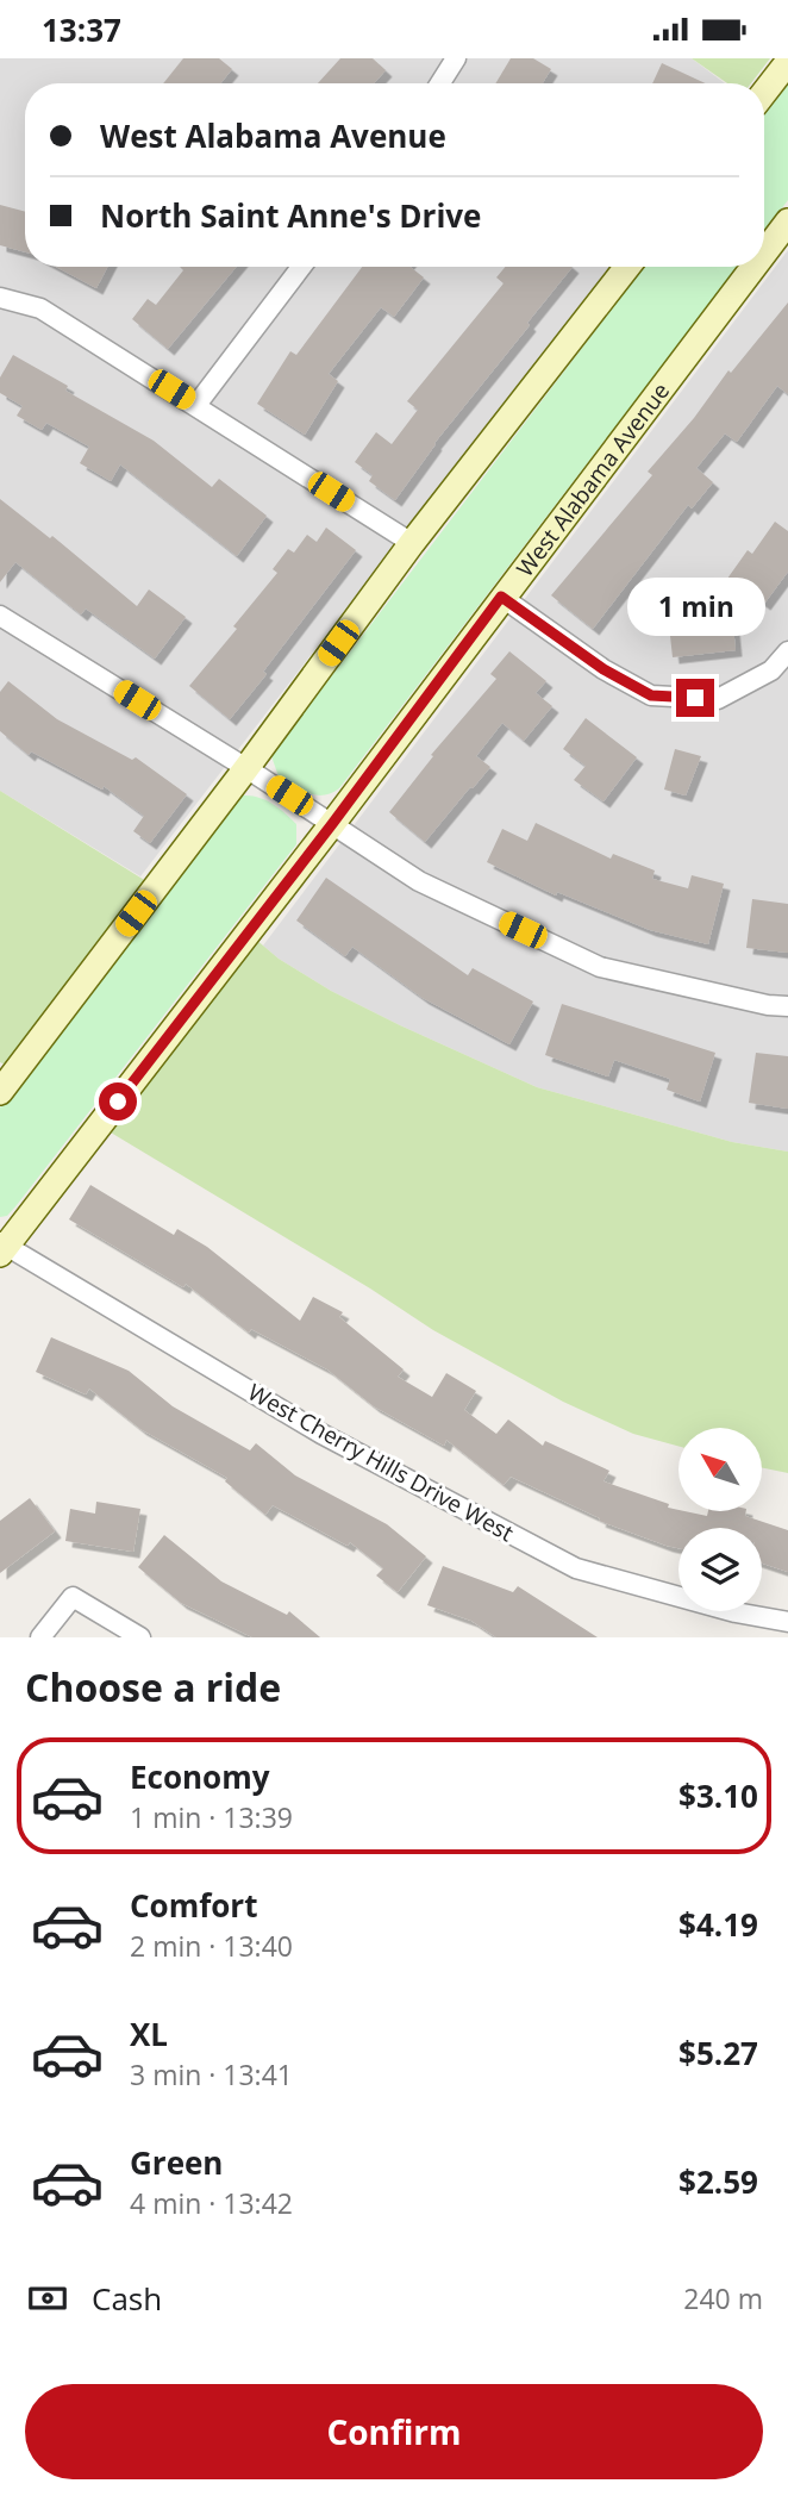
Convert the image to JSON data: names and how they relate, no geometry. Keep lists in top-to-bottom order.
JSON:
{
  "streets": {
    "street": ["West Alabama Avenue", "West Cherry Hills Drive West"]
  },
  "crossings": [
    ["West Alabama Avenue", "West Cherry Hills Drive West"]
  ],
  "north": "top left",
  "page": {
    "status": "13:37",
    "banner": ["West Alabama Avenue", "North Saint Anne's Drive"],
    "bubble": "1 min",
    "heading": "Choose a ride",
    "list": [
      {
        "name": "Economy",
        "note": "1 min · 13:39",
        "value": "$3.10"
      },
      {
        "name": "Comfort",
        "note": "2 min · 13:40",
        "value": "$4.19"
      },
      {
        "name": "XL",
        "note": "3 min · 13:41",
        "value": "$5.27"
      },
      {
        "name": "Green",
        "note": "4 min · 13:42",
        "value": "$2.59"
      }
    ],
    "pay": ["Cash", "240 m"],
    "buttons": "Confirm"
  }
}
